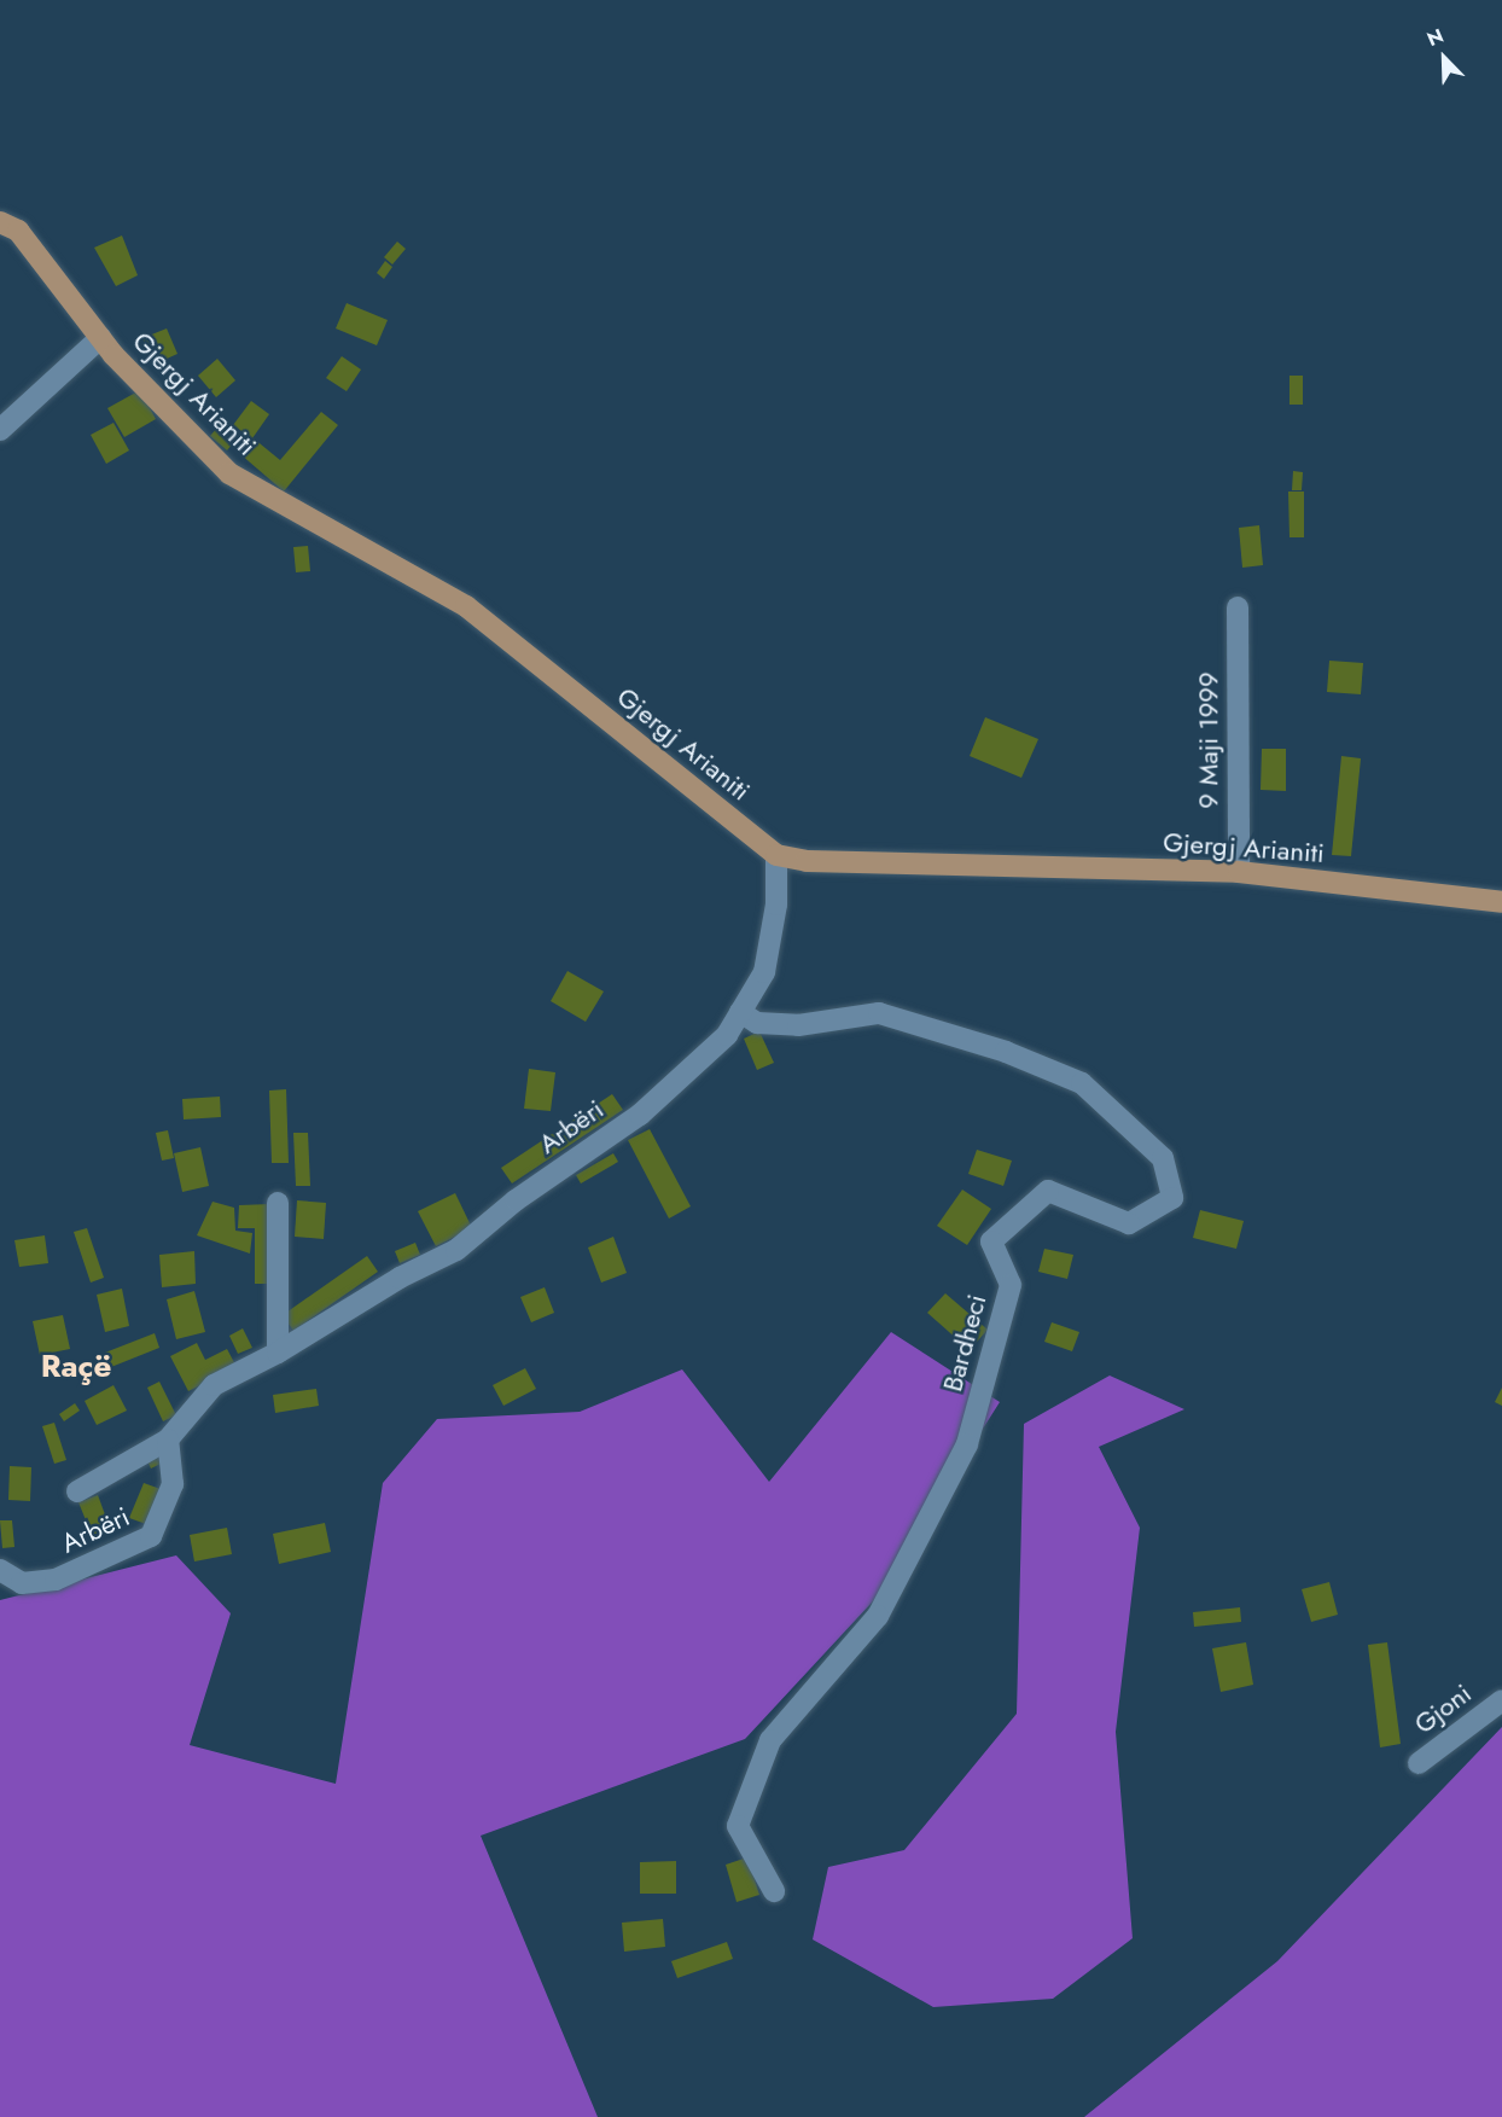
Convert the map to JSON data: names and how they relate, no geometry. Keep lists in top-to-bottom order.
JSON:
{
  "streets": {
    "main road": ["Gjergj Arianiti"],
    "street": [
      "9 Maji 1999",
      "Arbëri",
      "Bardheci",
      "Gjoni"
    ]
  },
  "crossings": [
    ["Gjergj Arianiti", "9 Maji 1999"],
    ["Gjergj Arianiti", "Arbëri"],
    ["Arbëri", "Bardheci"]
  ],
  "districts": ["Raçë"],
  "north": "top left"
}
